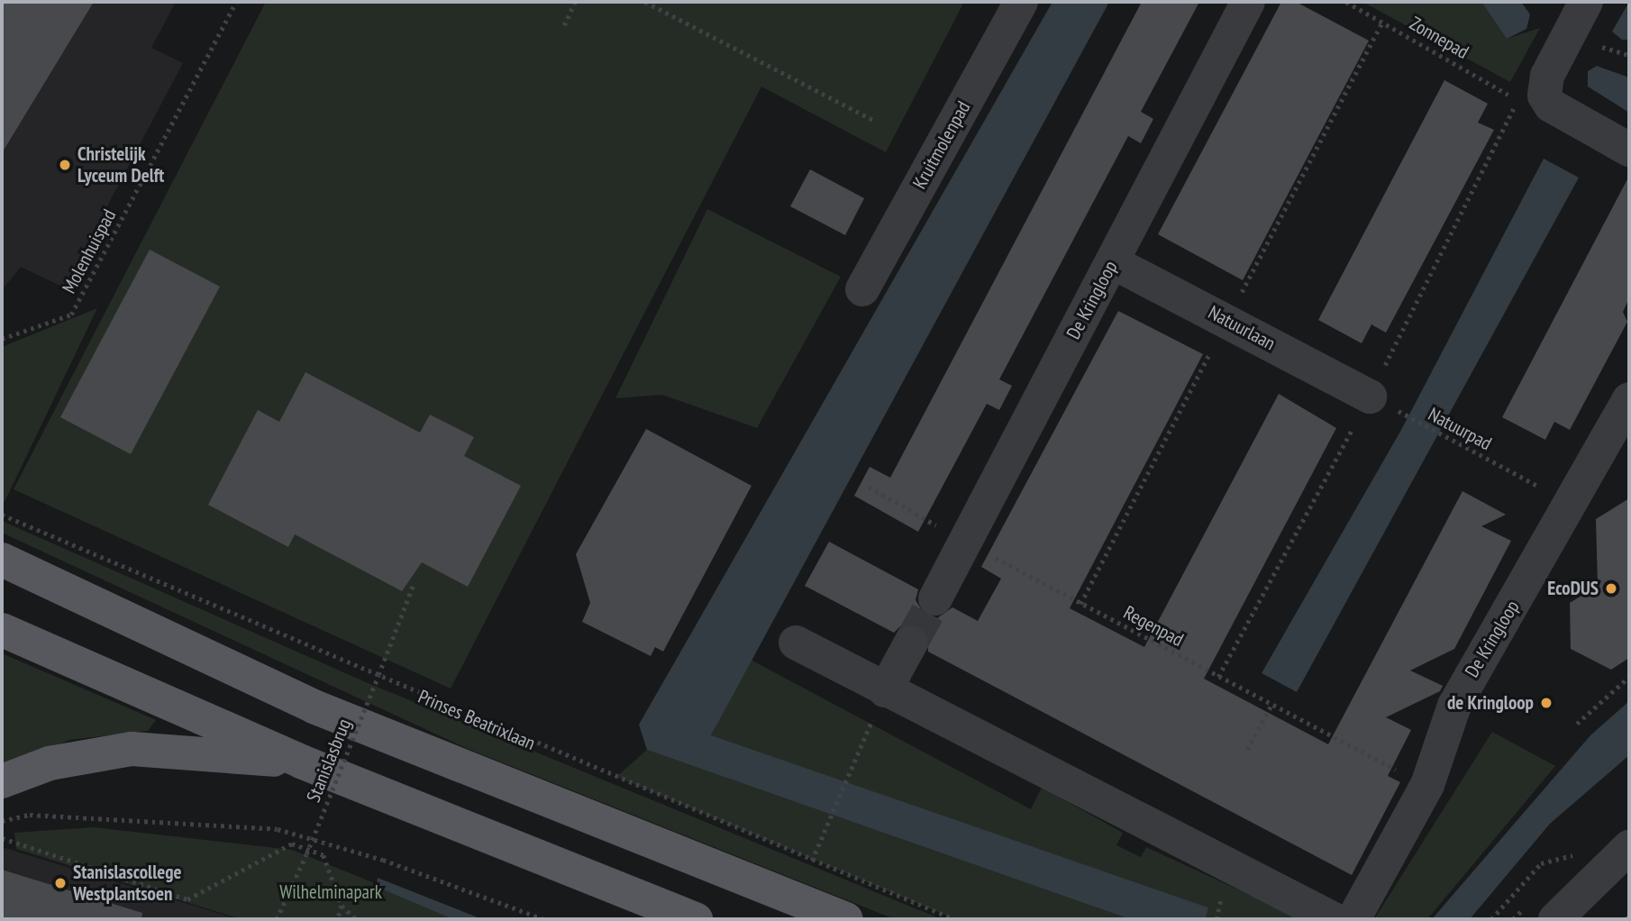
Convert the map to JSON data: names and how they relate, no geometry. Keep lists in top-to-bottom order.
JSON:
{
  "streets": {
    "street": ["Kruitmolenpad", "De Kringloop", "Natuurlaan"],
    "path": [
      "Zonnepad",
      "Molenhuispad",
      "Natuurpad",
      "Regenpad",
      "Prinses Beatrixlaan",
      "Stanislasbrug"
    ]
  },
  "crossings": [
    ["De Kringloop", "Natuurlaan"],
    ["De Kringloop", "Regenpad"],
    ["Natuurlaan", "Natuurpad"]
  ],
  "parks": ["Wilhelminapark"],
  "places": [
    "Christelijk Lyceum Delft",
    "EcoDUS",
    "de Kringloop",
    "Stanislascollege Westplantsoen"
  ]
}
